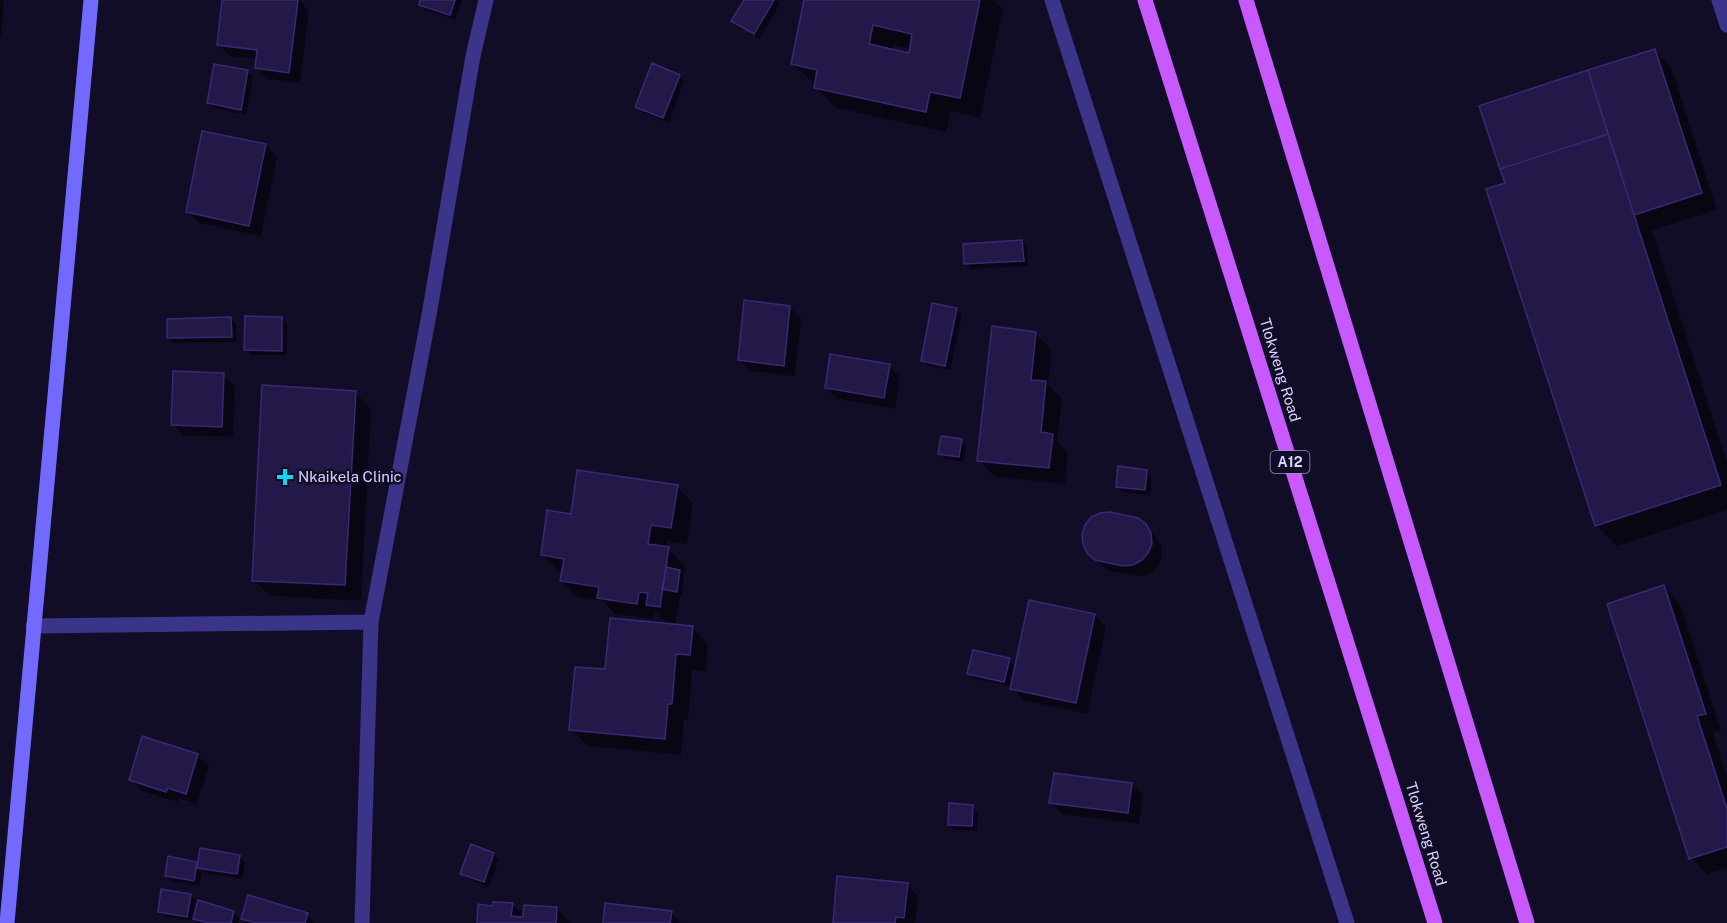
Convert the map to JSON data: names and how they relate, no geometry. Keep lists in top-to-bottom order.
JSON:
{
  "streets": {
    "main road": ["Tlokweng Road", "A12"]
  },
  "places": {
    "health": ["Nkaikela Clinic"]
  }
}
